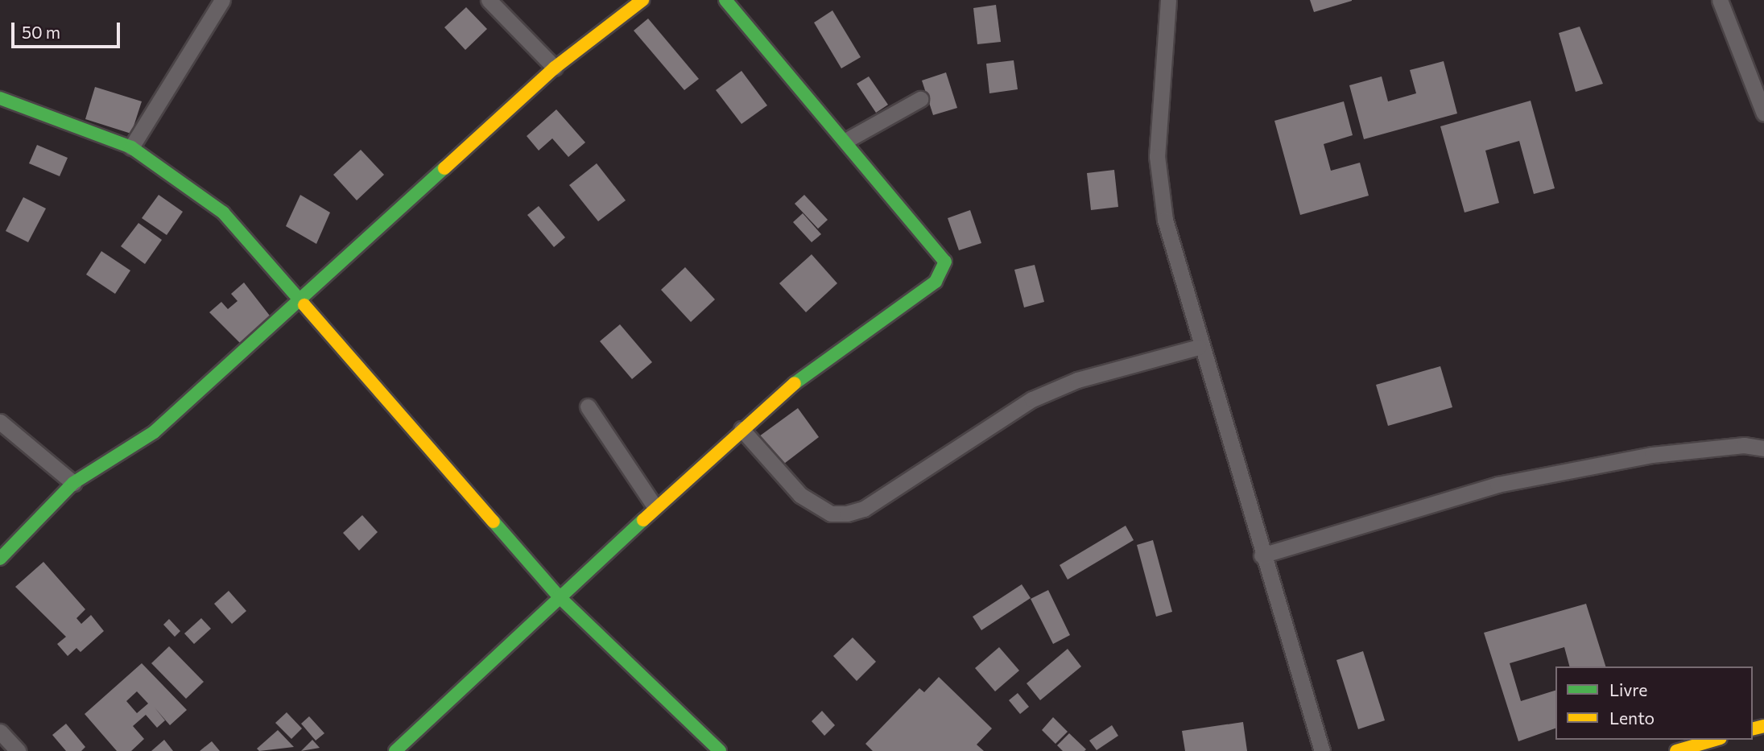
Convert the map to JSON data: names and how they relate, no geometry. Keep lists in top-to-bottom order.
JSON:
{
  "legend": ["Livre", "Lento"],
  "scale_bar": "50 m"
}
